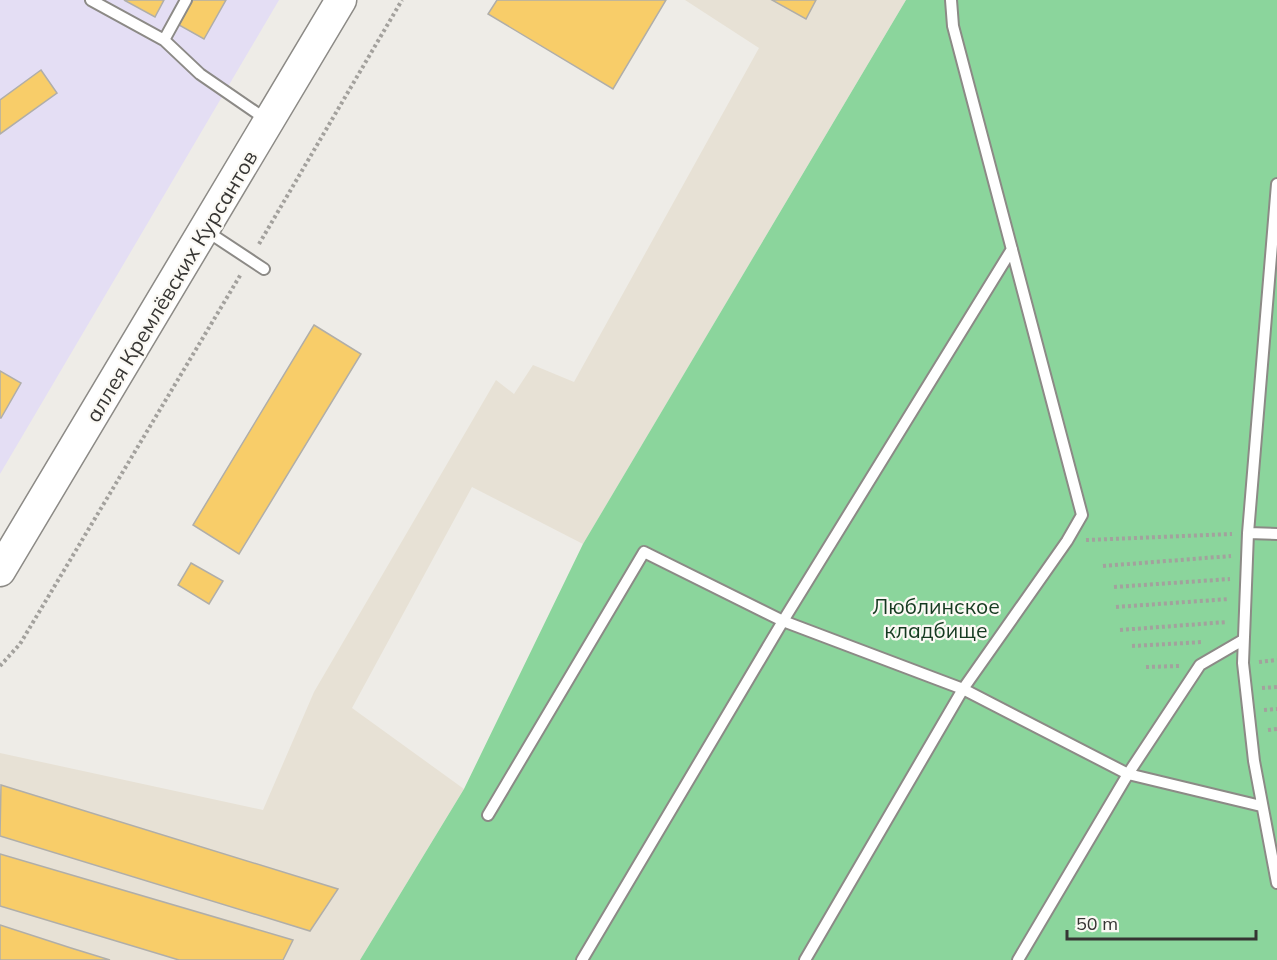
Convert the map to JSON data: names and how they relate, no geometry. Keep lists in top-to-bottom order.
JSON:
{
  "streets": {
    "main road": ["аллея Кремлёвских Курсантов"]
  },
  "parks": ["Люблинское кладбище"],
  "scale_bar": "50 m"
}
